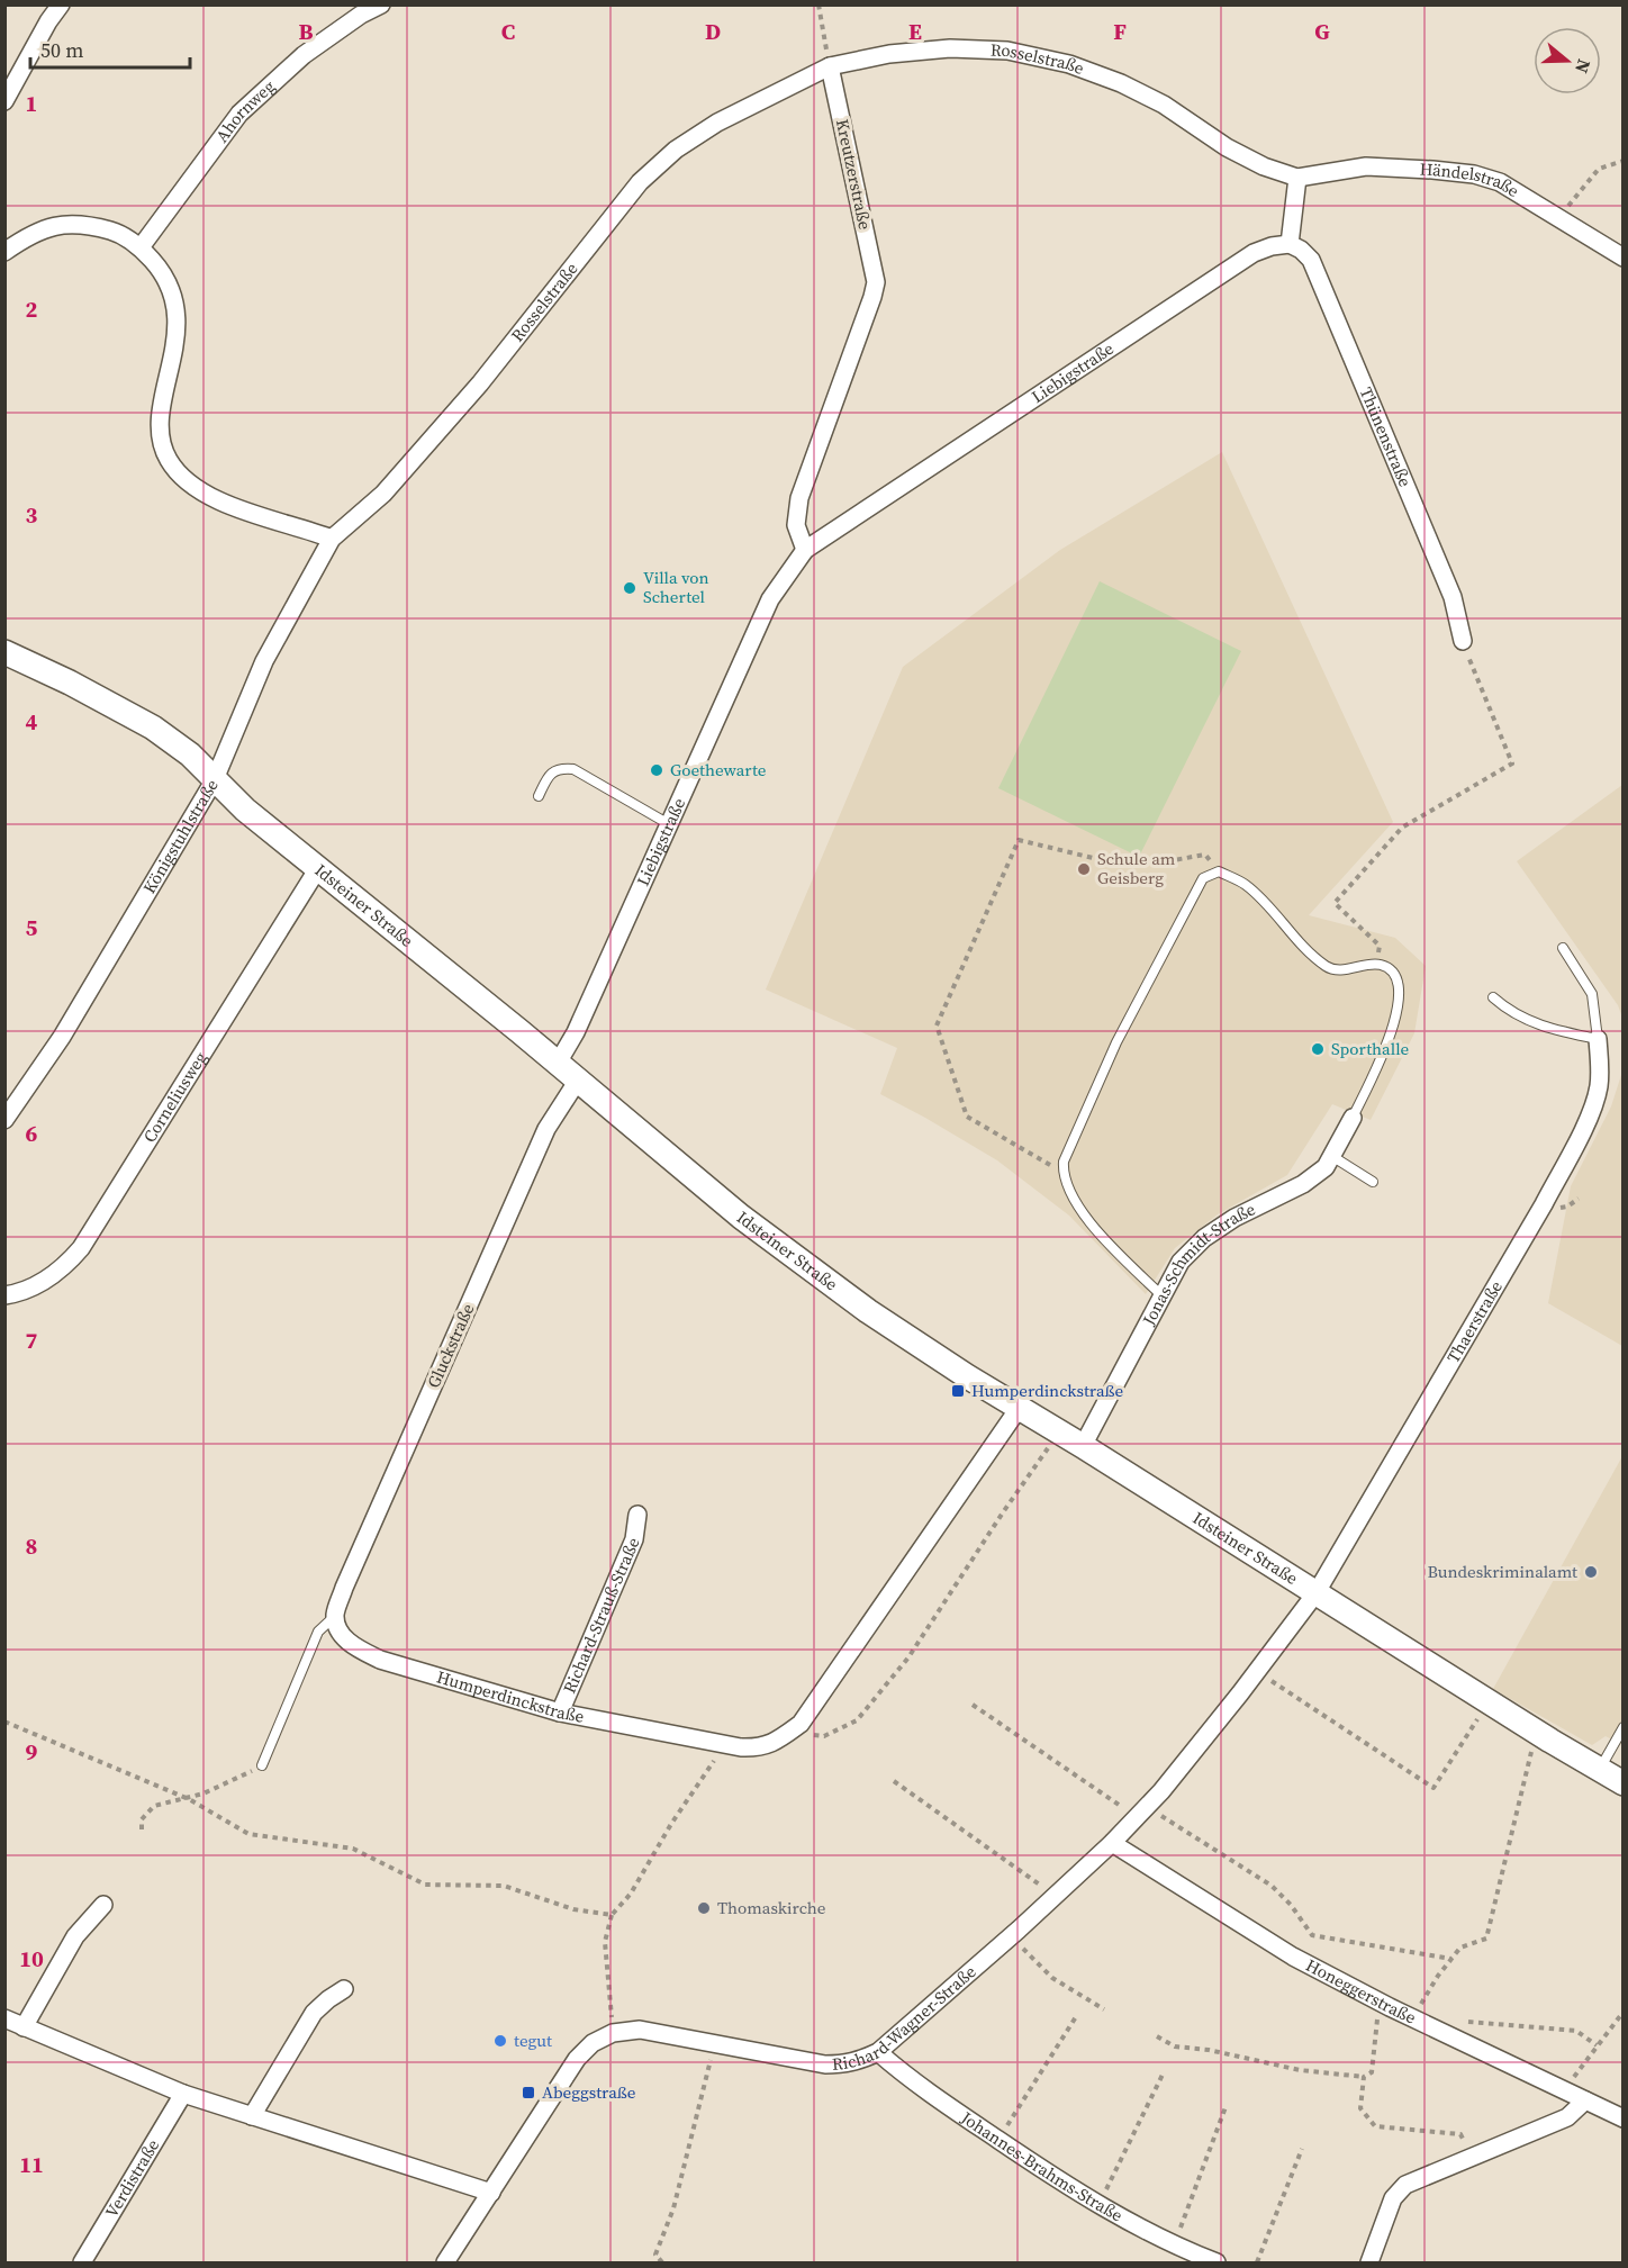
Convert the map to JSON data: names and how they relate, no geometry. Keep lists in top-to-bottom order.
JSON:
{
  "streets": {
    "street": [
      "Rosselstraße",
      "Ahornweg",
      "Kreutzerstraße",
      "Händelstraße",
      "Liebigstraße",
      "Thünenstraße",
      "Königstuhlstraße",
      "Idsteiner Straße",
      "Corneliusweg",
      "Jonas-Schmidt-Straße",
      "Thaerstraße",
      "Gluckstraße",
      "Richard-Strauß-Straße",
      "Humperdinckstraße",
      "Honeggerstraße",
      "Richard-Wagner-Straße",
      "Johannes-Brahms-Straße",
      "Verdistraße"
    ]
  },
  "crossings": [
    ["Rosselstraße", "Kreutzerstraße"],
    ["Rosselstraße", "Händelstraße"],
    ["Rosselstraße", "Königstuhlstraße"],
    ["Kreutzerstraße", "Liebigstraße"],
    ["Liebigstraße", "Thünenstraße"],
    ["Liebigstraße", "Idsteiner Straße"],
    ["Königstuhlstraße", "Idsteiner Straße"],
    ["Idsteiner Straße", "Corneliusweg"],
    ["Idsteiner Straße", "Jonas-Schmidt-Straße"],
    ["Idsteiner Straße", "Thaerstraße"],
    ["Idsteiner Straße", "Gluckstraße"],
    ["Idsteiner Straße", "Humperdinckstraße"],
    ["Idsteiner Straße", "Richard-Wagner-Straße"],
    ["Thaerstraße", "Richard-Wagner-Straße"],
    ["Gluckstraße", "Humperdinckstraße"],
    ["Richard-Strauß-Straße", "Humperdinckstraße"],
    ["Honeggerstraße", "Richard-Wagner-Straße"],
    ["Richard-Wagner-Straße", "Johannes-Brahms-Straße"]
  ],
  "places": {
    "other": [
      "Villa von Schertel",
      "Goethewarte",
      "Schule am Geisberg",
      "Sporthalle",
      "Bundeskriminalamt",
      "Thomaskirche",
      "tegut"
    ],
    "transit": ["Humperdinckstraße", "Abeggstraße"]
  },
  "scale_bar": "50 m",
  "north": "right",
  "grid": {
    "columns": [
      "B",
      "C",
      "D",
      "E",
      "F",
      "G"
    ],
    "rows": [
      "1",
      "2",
      "3",
      "4",
      "5",
      "6",
      "7",
      "8",
      "9",
      "10",
      "11"
    ]
  }
}
